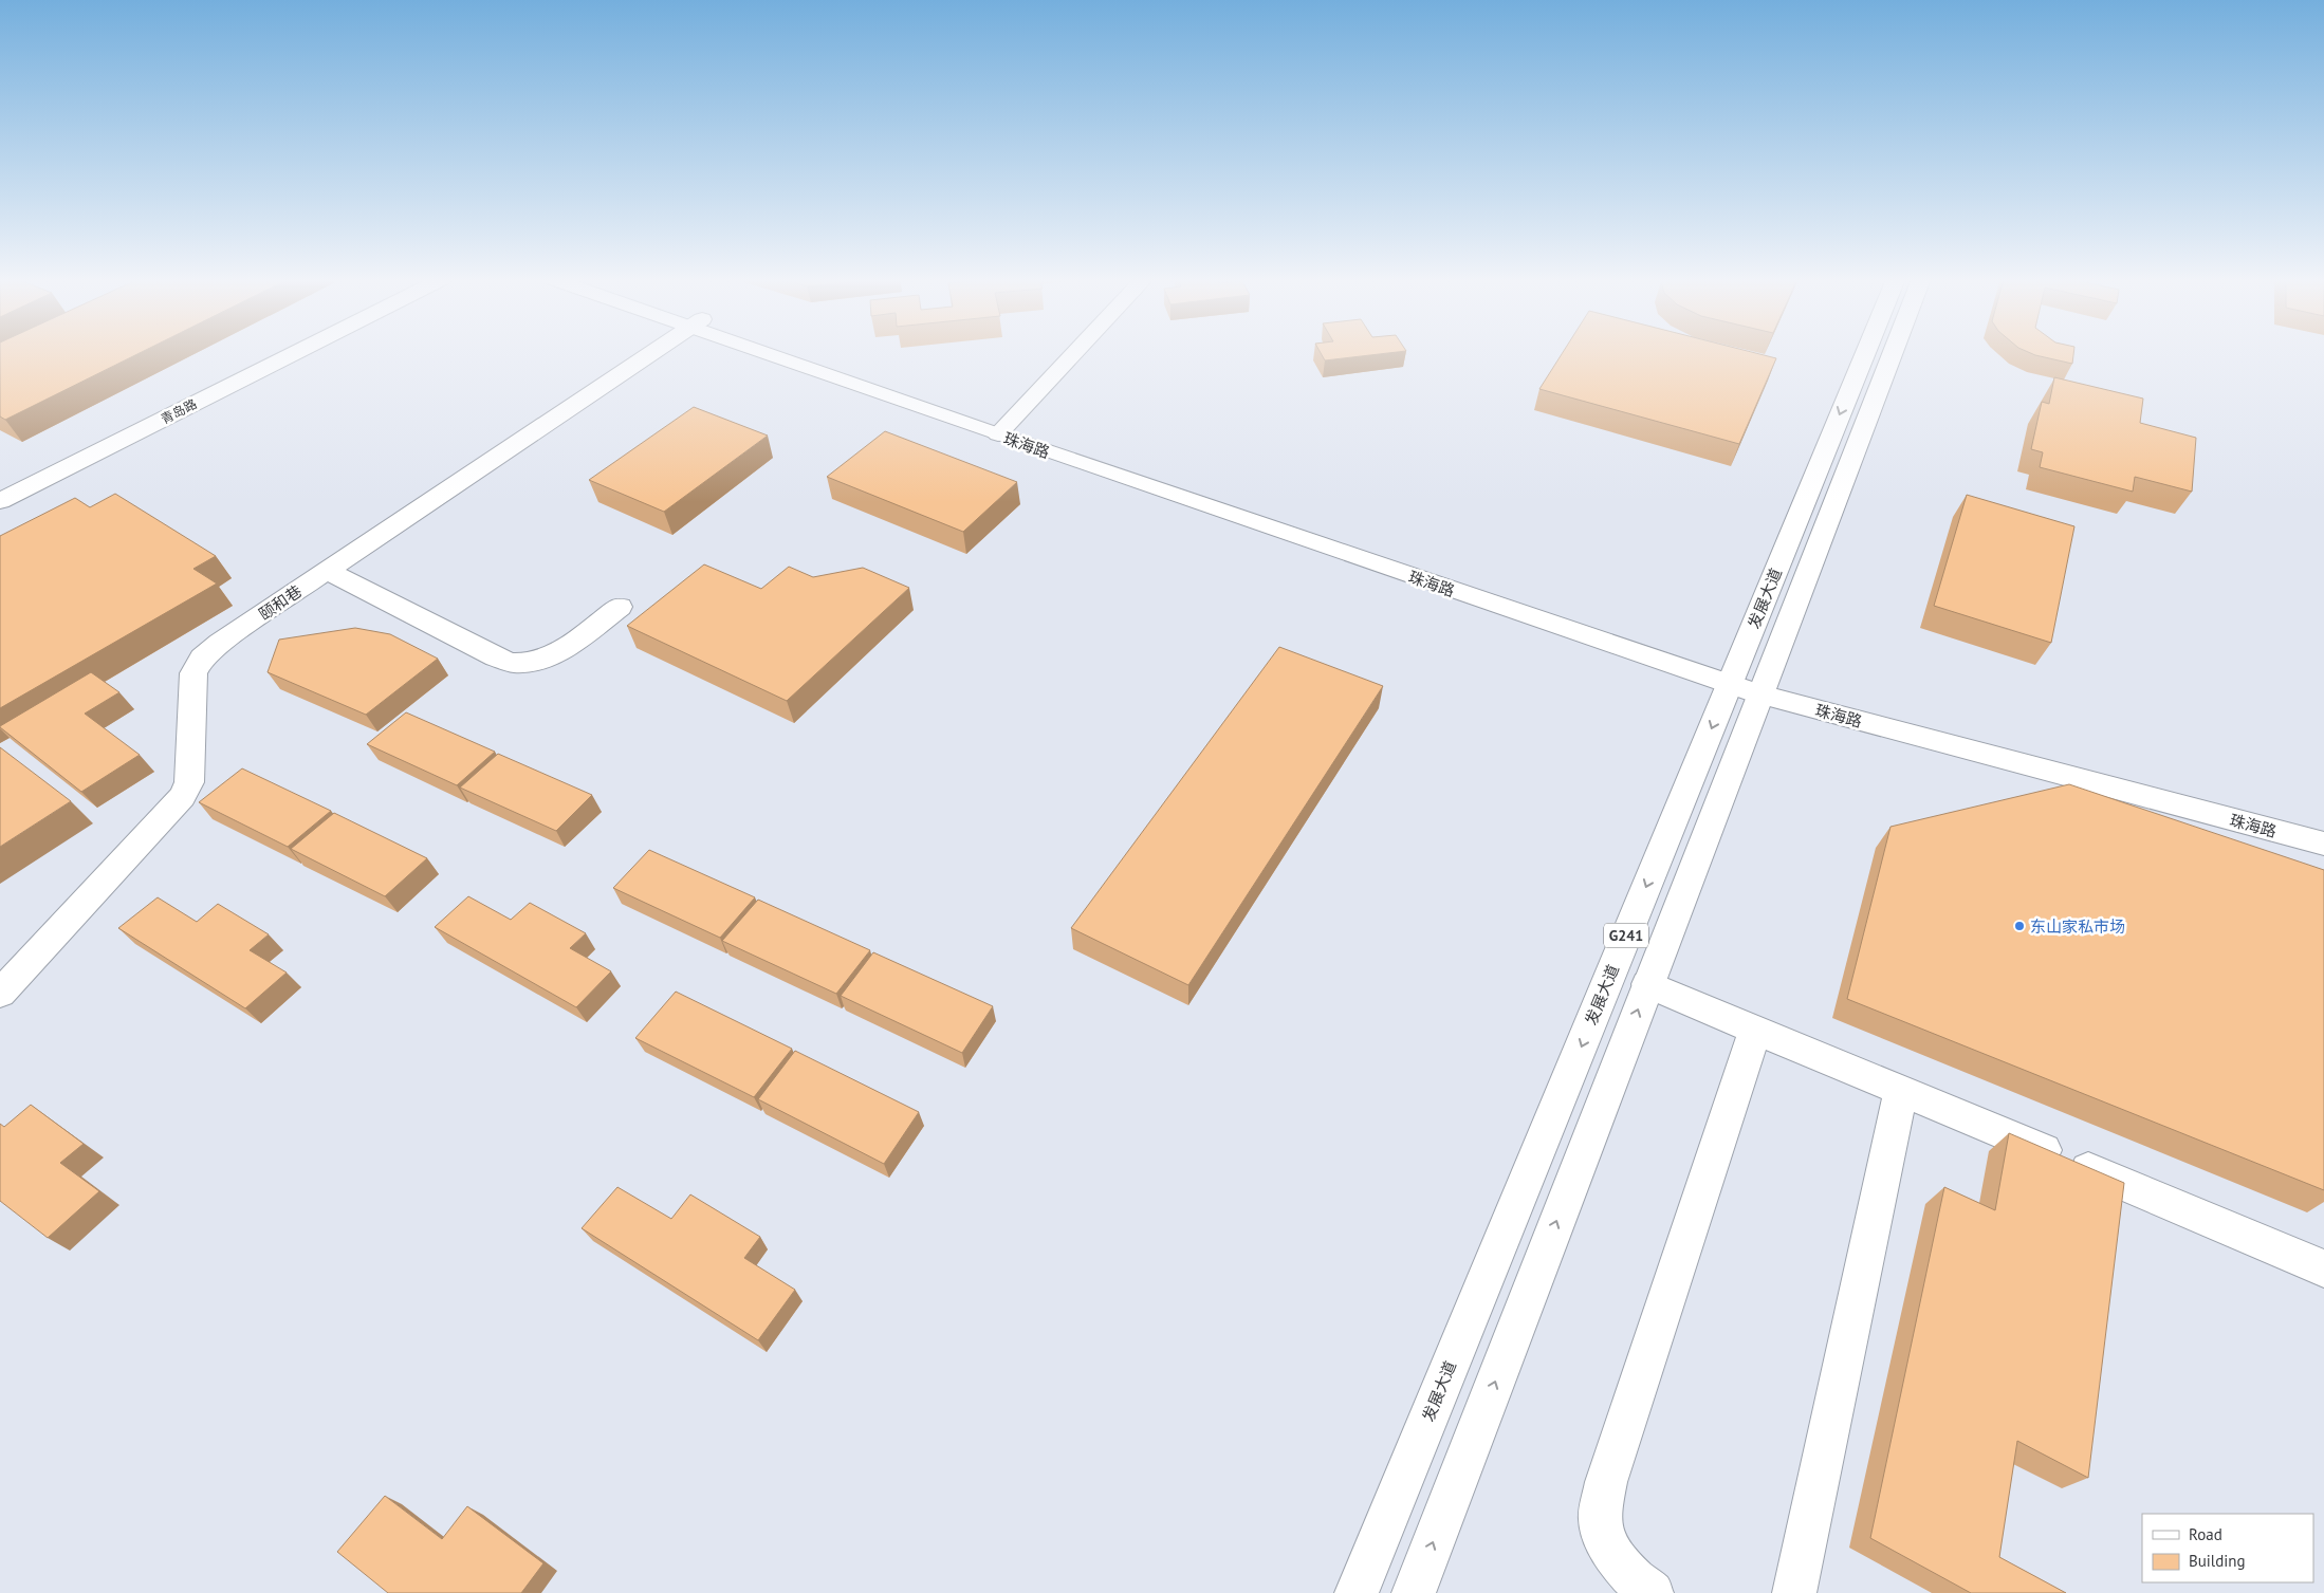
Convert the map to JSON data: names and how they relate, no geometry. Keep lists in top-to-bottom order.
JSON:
{
  "streets": {
    "main road": [
      "青岛路",
      "珠海路",
      "发展大道",
      "颐和巷",
      "G241"
    ]
  },
  "crossings": [
    ["珠海路", "发展大道"]
  ],
  "places": ["东山家私市场"],
  "legend": ["Road", "Building"]
}
